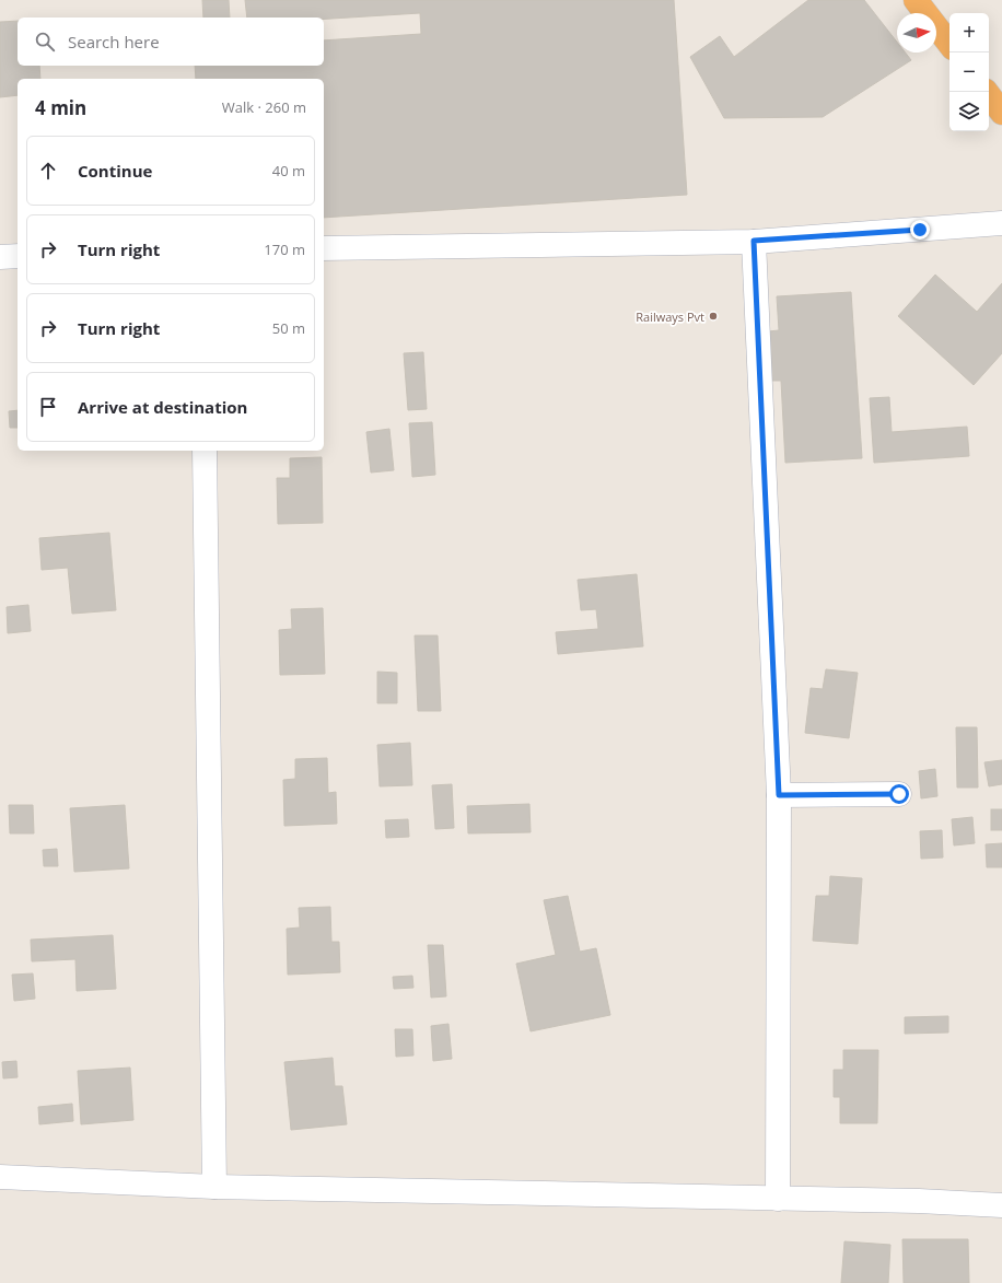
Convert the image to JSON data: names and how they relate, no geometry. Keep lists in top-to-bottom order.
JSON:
{
  "places": ["Railways Pvt"],
  "north": "right",
  "page": {
    "map_buttons": ["+", "−"],
    "search": "Search here",
    "heading": ["4 min", "Walk · 260 m"],
    "list": [
      ["Continue", "40 m"],
      ["Turn right", "170 m"],
      ["Turn right", "50 m"],
      "Arrive at destination"
    ]
  }
}
